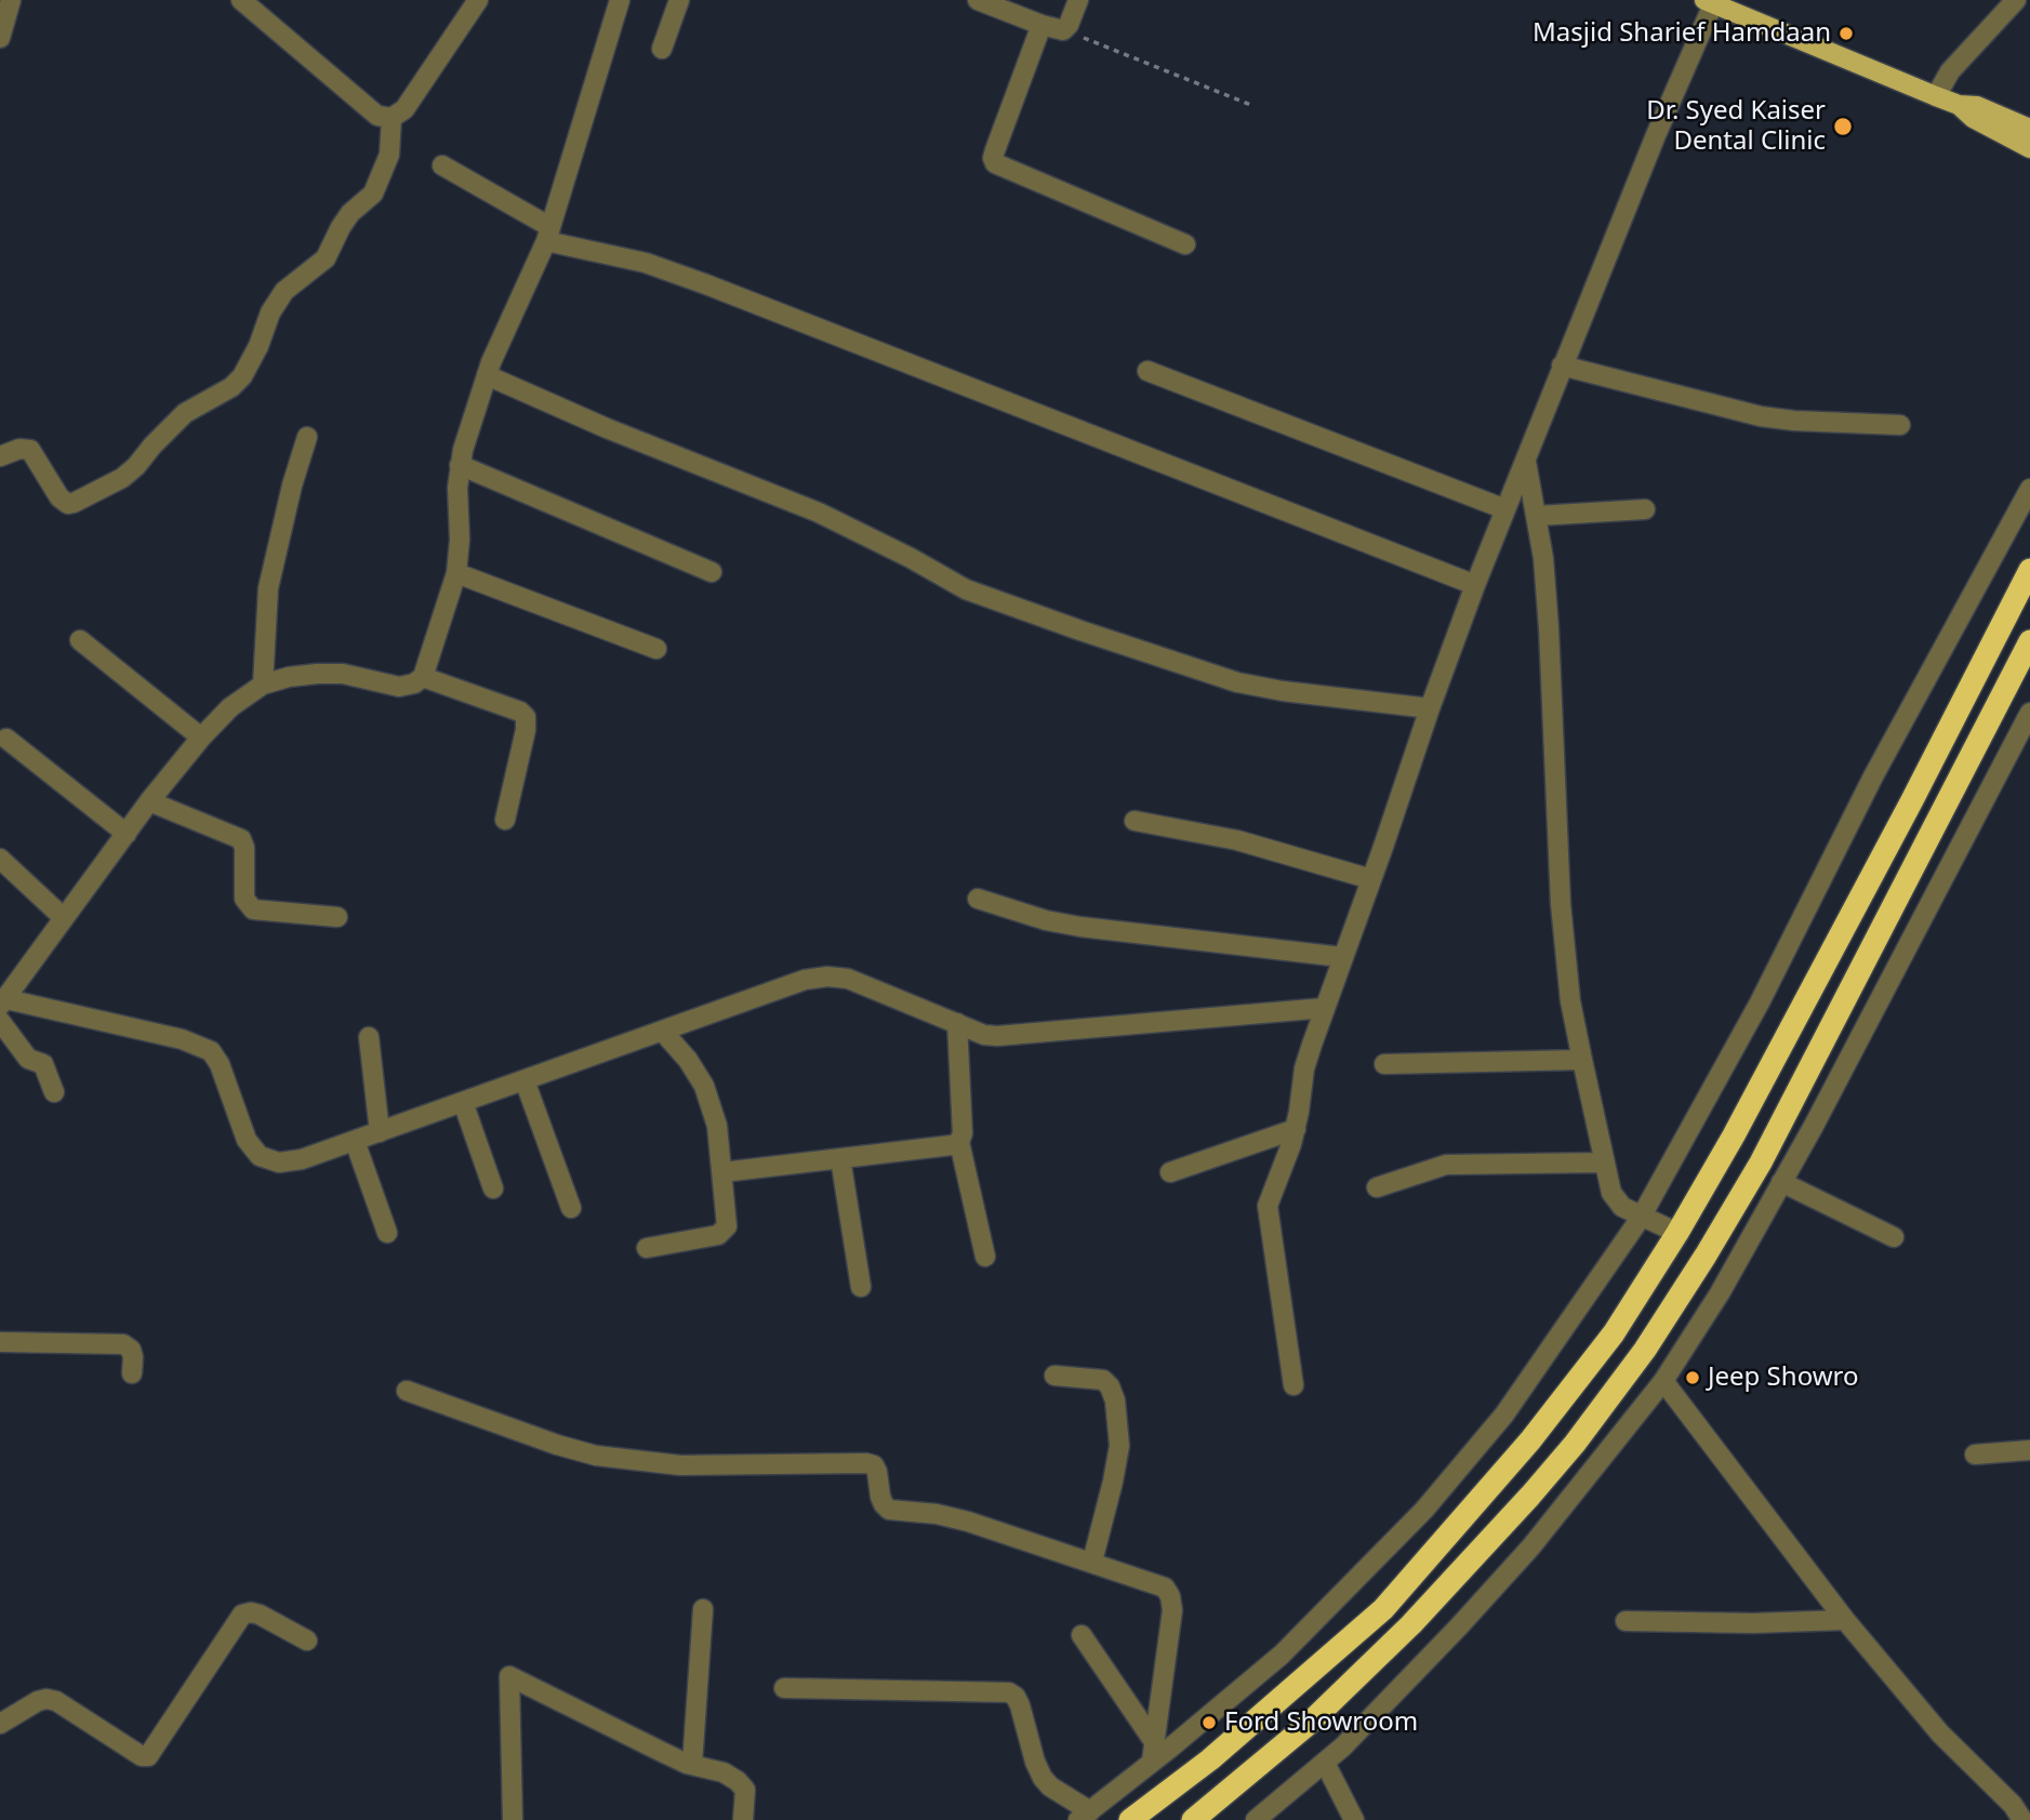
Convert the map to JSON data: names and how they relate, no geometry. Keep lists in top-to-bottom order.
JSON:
{
  "places": [
    "Masjid Sharief Hamdaan",
    "Dr. Syed Kaiser Dental Clinic",
    "Jeep Showro",
    "Ford Showroom"
  ]
}
